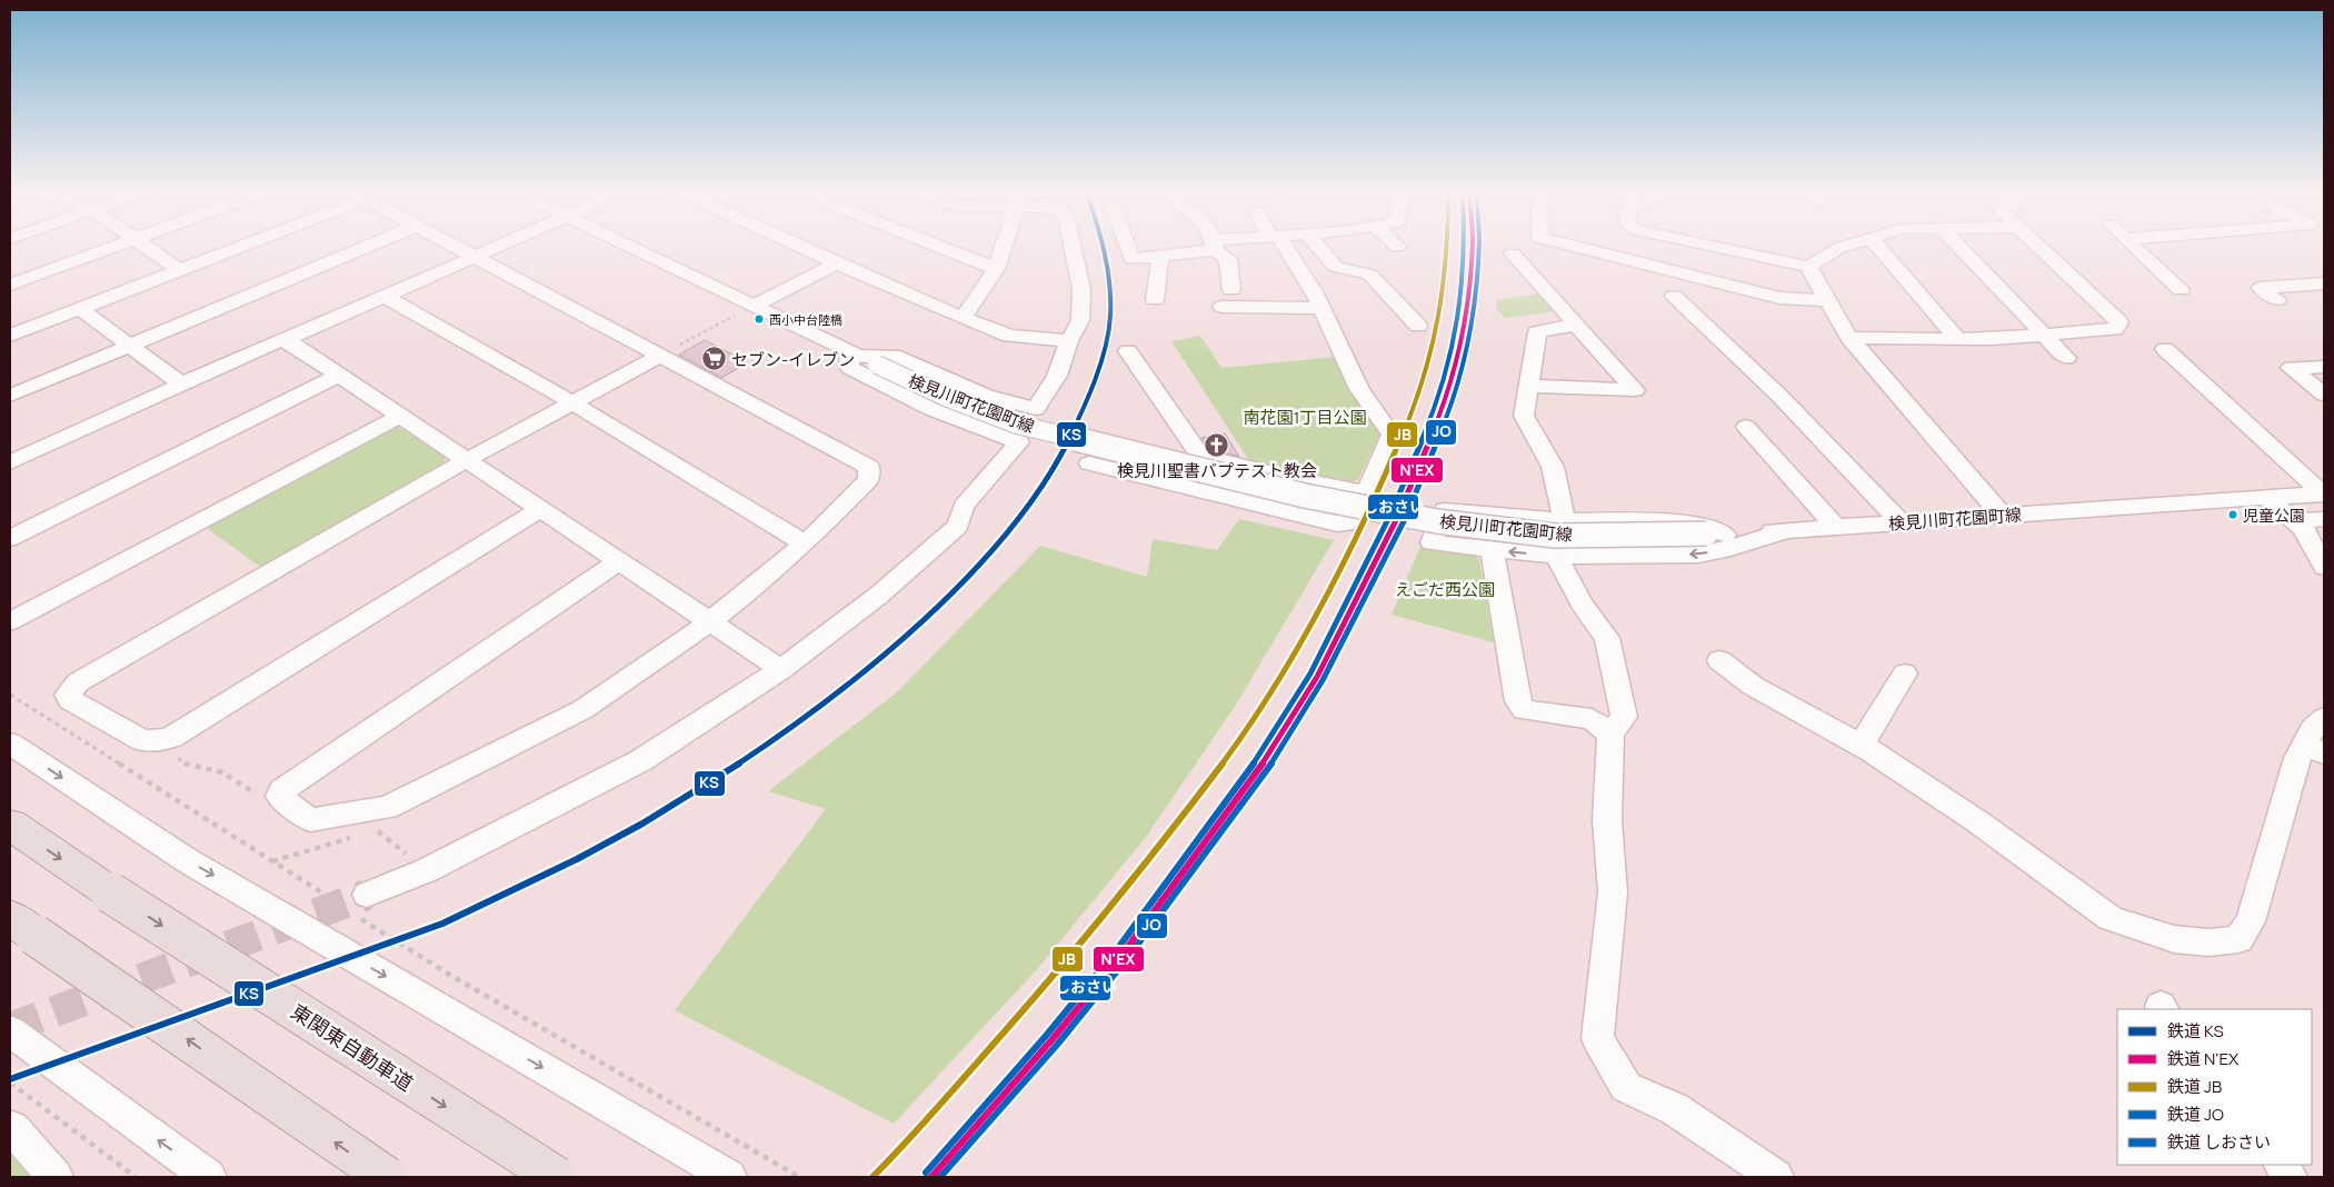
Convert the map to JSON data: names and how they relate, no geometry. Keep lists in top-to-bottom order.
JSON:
{
  "streets": {
    "highway": ["東関東自動車道"],
    "street": ["検見川町花園町線"]
  },
  "parks": ["南花園1丁目公園", "えごだ西公園"],
  "places": {
    "other": ["西小中台陸橋", "児童公園"],
    "supermarket": ["セブン-イレブン"],
    "church": ["検見川聖書バプテスト教会"]
  },
  "lines": [
    "rail line KS",
    "rail line N'EX",
    "rail line JB",
    "rail line JO",
    "rail line しおさい"
  ],
  "legend": [
    "鉄道 KS",
    "鉄道 N'EX",
    "鉄道 JB",
    "鉄道 JO",
    "鉄道 しおさい"
  ]
}
